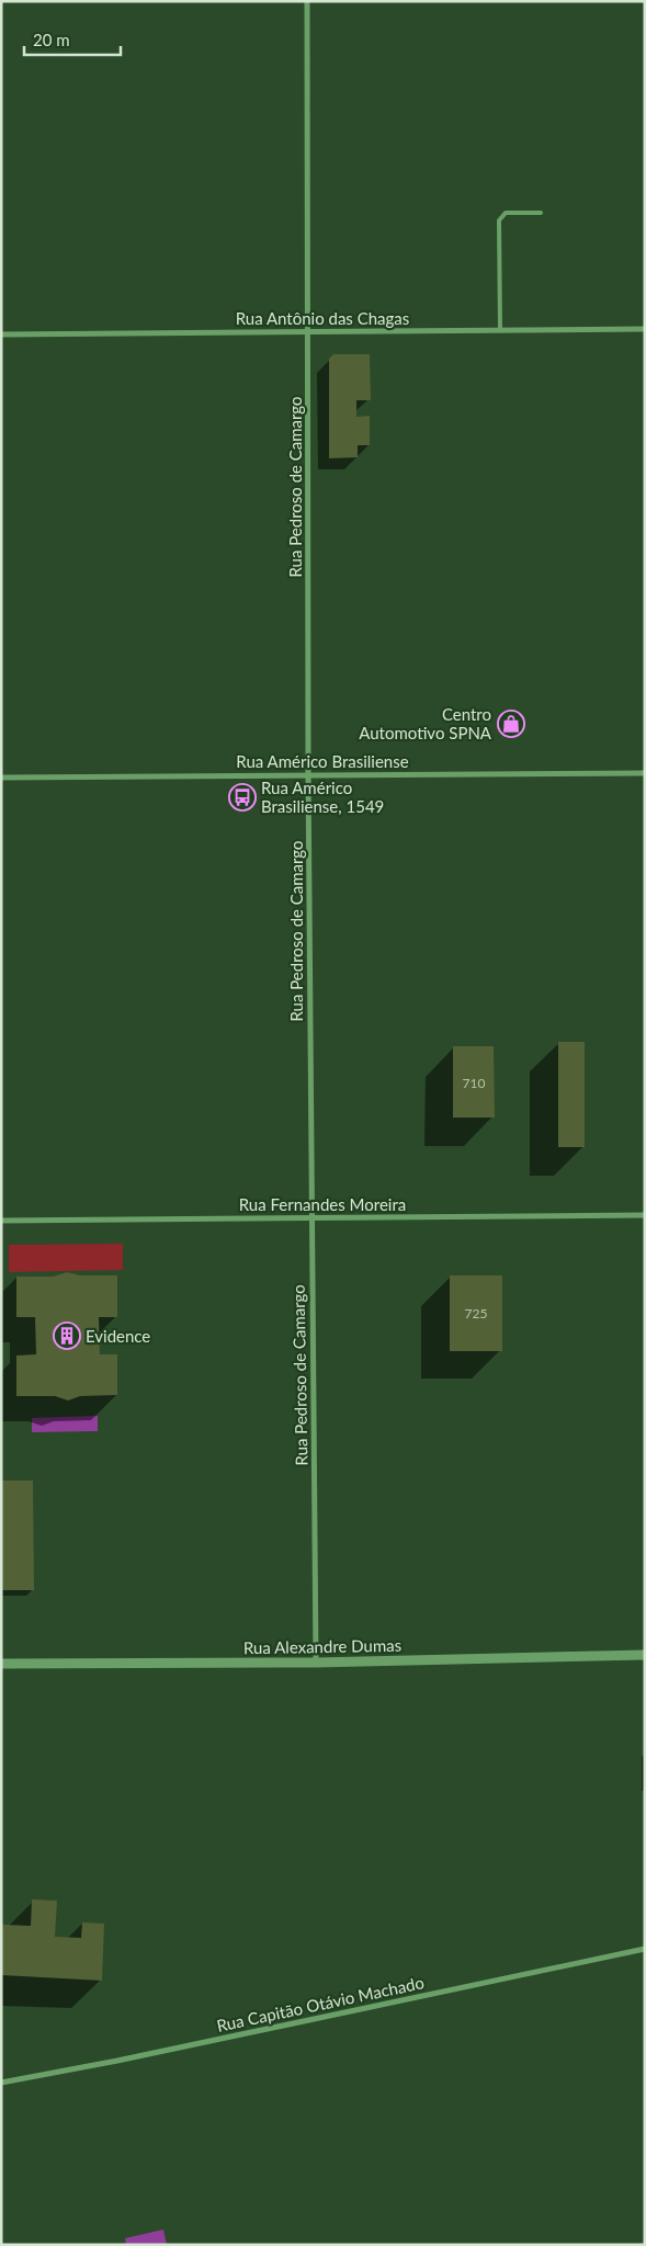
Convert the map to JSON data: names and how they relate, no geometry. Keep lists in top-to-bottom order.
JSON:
{
  "streets": {
    "street": [
      "Rua Antônio das Chagas",
      "Rua Pedroso de Camargo",
      "Rua Américo Brasiliense",
      "Rua Fernandes Moreira",
      "Rua Alexandre Dumas",
      "Rua Capitão Otávio Machado"
    ]
  },
  "crossings": [
    ["Rua Antônio das Chagas", "Rua Pedroso de Camargo"],
    ["Rua Pedroso de Camargo", "Rua Américo Brasiliense"],
    ["Rua Pedroso de Camargo", "Rua Fernandes Moreira"],
    ["Rua Pedroso de Camargo", "Rua Alexandre Dumas"]
  ],
  "places": {
    "shop": ["Centro Automotivo SPNA"],
    "bus stop": ["Rua Américo Brasiliense, 1549"],
    "building": ["Evidence"]
  },
  "house_numbers": ["710", "725"],
  "scale_bar": "20 m"
}
